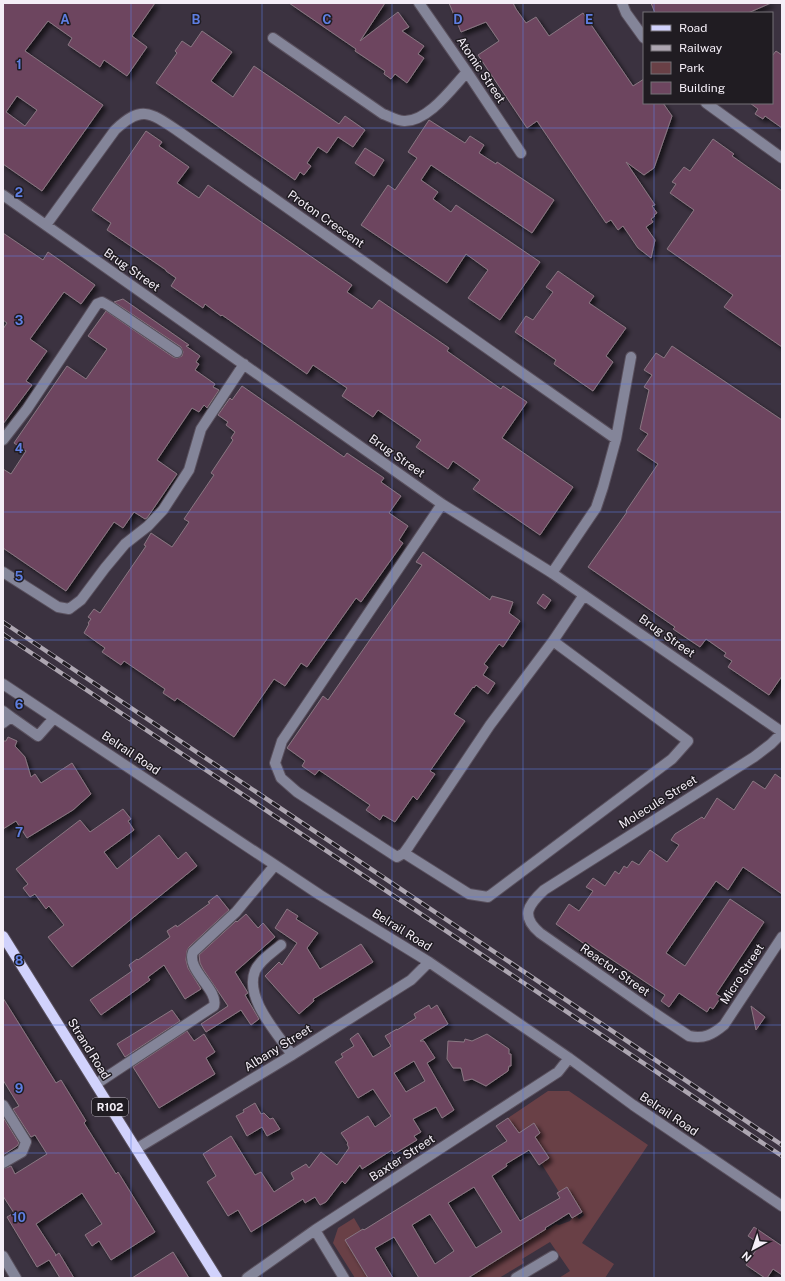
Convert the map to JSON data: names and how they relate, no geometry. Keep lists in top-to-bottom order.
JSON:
{
  "streets": {
    "main road": ["Strand Road", "R102"],
    "street": [
      "Atomic Street",
      "Proton Crescent",
      "Brug Street",
      "Belrail Road",
      "Molecule Street",
      "Reactor Street",
      "Micro Street",
      "Albany Street",
      "Baxter Street"
    ]
  },
  "crossings": [
    ["Proton Crescent", "Brug Street"],
    ["Brug Street", "Molecule Street"],
    ["Belrail Road", "Albany Street"],
    ["Belrail Road", "Baxter Street"],
    ["Molecule Street", "Reactor Street"],
    ["Reactor Street", "Micro Street"],
    ["Albany Street", "Strand Road"]
  ],
  "legend": [
    "Road",
    "Railway",
    "Park",
    "Building"
  ],
  "north": "bottom left",
  "grid": {
    "columns": [
      "A",
      "B",
      "C",
      "D",
      "E"
    ],
    "rows": [
      "1",
      "2",
      "3",
      "4",
      "5",
      "6",
      "7",
      "8",
      "9",
      "10"
    ]
  }
}
